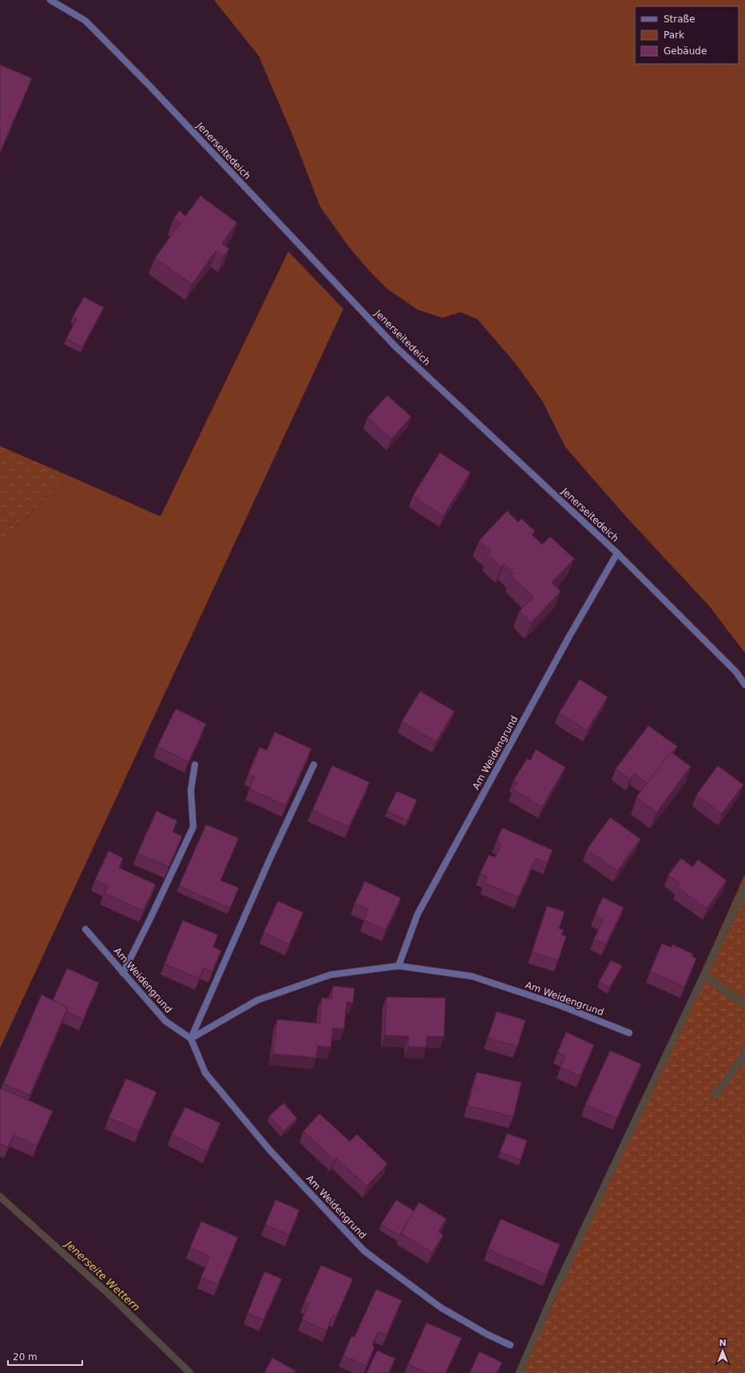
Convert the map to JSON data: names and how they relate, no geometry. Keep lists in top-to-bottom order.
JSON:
{
  "streets": {
    "street": ["Jenerseitedeich", "Am Weidengrund"]
  },
  "crossings": [
    ["Jenerseitedeich", "Am Weidengrund"]
  ],
  "water": ["Jenerseite Wettern"],
  "legend": ["Straße", "Park", "Gebäude"],
  "scale_bar": "20 m",
  "north": "top"
}
